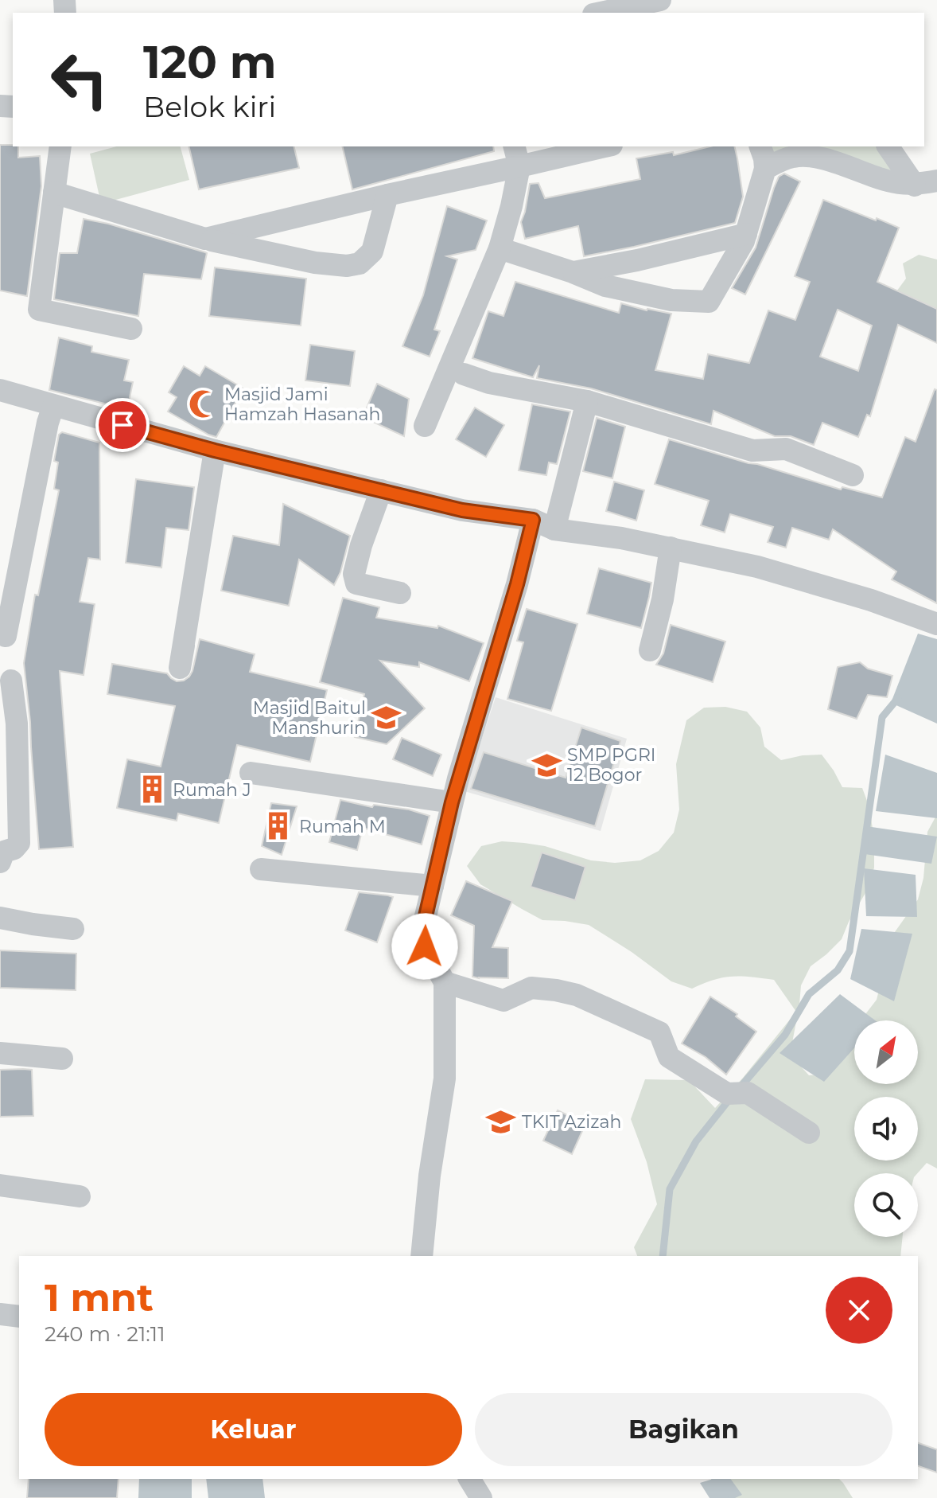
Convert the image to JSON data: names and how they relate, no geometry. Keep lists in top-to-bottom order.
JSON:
{
  "places": {
    "mosque": ["Masjid Jami Hamzah Hasanah"],
    "school or university": ["Masjid Baitul Manshurin", "SMP PGRI 12 Bogor", "TKIT Azizah"],
    "building": ["Rumah J", "Rumah M"]
  },
  "north": "top right",
  "page": {
    "turn": ["120 m", "Belok kiri"],
    "heading": ["1 mnt", "240 m · 21:11"],
    "buttons": ["Keluar", "Bagikan"]
  }
}
